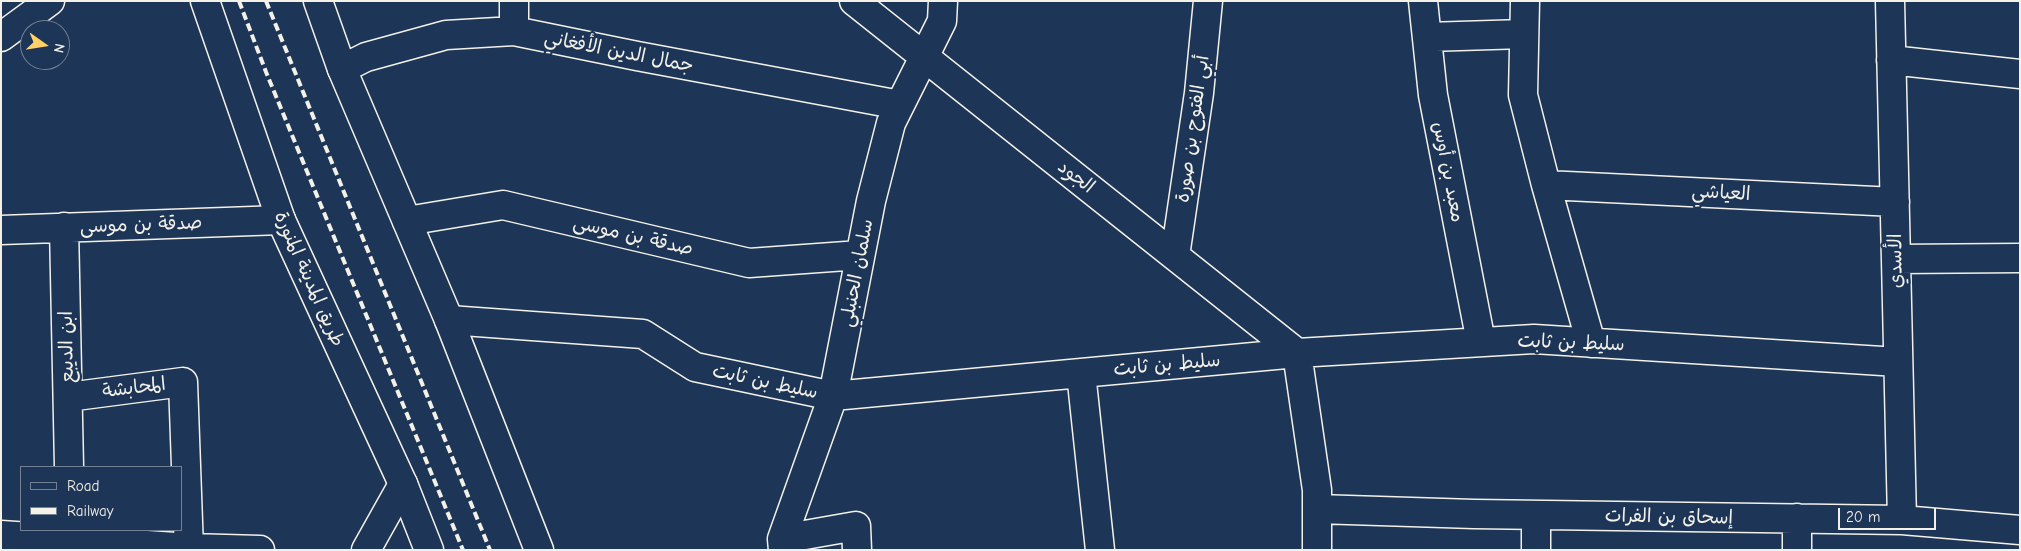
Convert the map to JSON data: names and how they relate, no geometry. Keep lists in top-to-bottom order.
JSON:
{
  "streets": {
    "street": [
      "جمال الدين الأفغاني",
      "أبي الفتوح بن صورة",
      "معبد بن أوس",
      "الجود",
      "العياشي",
      "صدقة بن موسى",
      "الأسدي",
      "سلمان الحنبلي",
      "طريق المدينة المنورة",
      "سليط بن ثابت",
      "ابن الديبع",
      "المحابشة",
      "إسحاق بن الفرات"
    ]
  },
  "crossings": [
    ["جمال الدين الأفغاني", "سلمان الحنبلي"],
    ["أبي الفتوح بن صورة", "الجود"],
    ["معبد بن أوس", "سليط بن ثابت"],
    ["الجود", "سلمان الحنبلي"],
    ["الجود", "سليط بن ثابت"],
    ["العياشي", "الأسدي"],
    ["صدقة بن موسى", "سلمان الحنبلي"],
    ["صدقة بن موسى", "طريق المدينة المنورة"],
    ["صدقة بن موسى", "ابن الديبع"],
    ["الأسدي", "سليط بن ثابت"],
    ["الأسدي", "إسحاق بن الفرات"],
    ["سلمان الحنبلي", "سليط بن ثابت"],
    ["ابن الديبع", "المحابشة"]
  ],
  "legend": ["Road", "Railway"],
  "scale_bar": "20 m",
  "north": "right"
}
